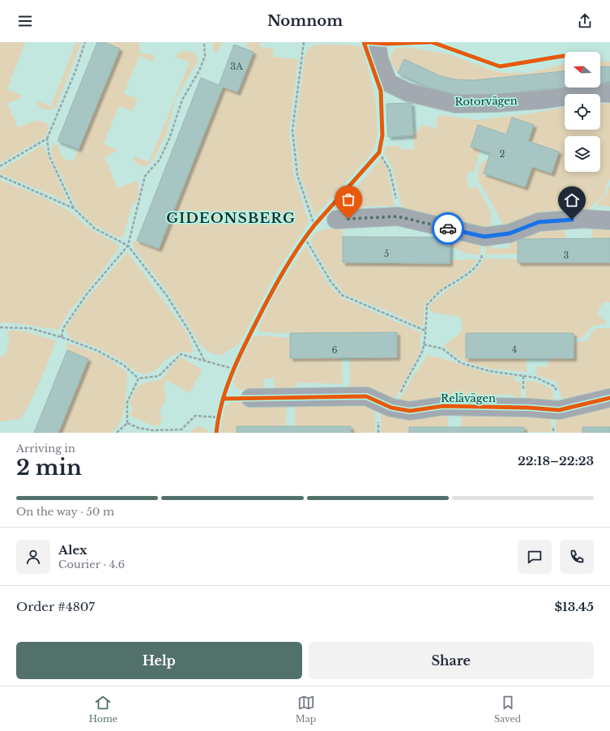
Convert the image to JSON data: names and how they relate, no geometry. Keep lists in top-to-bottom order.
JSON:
{
  "streets": {
    "street": ["Rotorvägen", "Relävägen"]
  },
  "districts": ["GIDEONSBERG"],
  "house_numbers": [
    "3A",
    "2",
    "5",
    "3",
    "4",
    "6"
  ],
  "north": "left",
  "page": {
    "header": "Nomnom",
    "heading": ["2 min", "Arriving in", "22:18–22:23"],
    "panel": [
      "Alex",
      "Courier · 4.6",
      "Order #4807",
      "$13.45"
    ],
    "bar": "On the way · 50 m",
    "buttons": ["Help", "Share"],
    "tabs": ["Home", "Map", "Saved"]
  }
}
